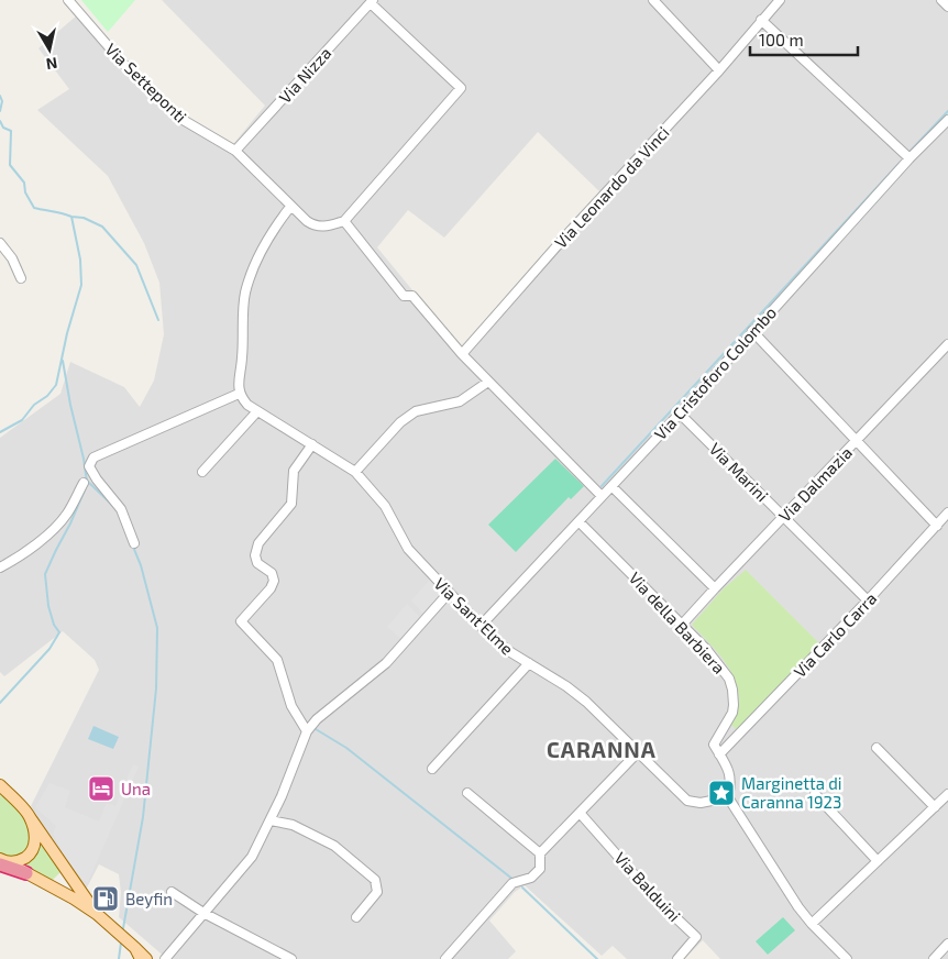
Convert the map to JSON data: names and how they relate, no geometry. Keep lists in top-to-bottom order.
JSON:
{
  "streets": {
    "street": [
      "Via Nizza",
      "Via Setteponti",
      "Via Leonardo da Vinci",
      "Via Cristoforo Colombo",
      "Via Marini",
      "Via Dalmazia",
      "Via Sant'Elme",
      "Via della Barbiera",
      "Via Carlo Carra",
      "Via Balduini"
    ]
  },
  "crossings": [
    ["Via Nizza", "Via Setteponti"],
    ["Via Cristoforo Colombo", "Via Marini"],
    ["Via Cristoforo Colombo", "Via Sant'Elme"],
    ["Via Cristoforo Colombo", "Via della Barbiera"],
    ["Via Marini", "Via Dalmazia"],
    ["Via Marini", "Via Carlo Carra"],
    ["Via Dalmazia", "Via della Barbiera"],
    ["Via della Barbiera", "Via Carlo Carra"]
  ],
  "districts": ["CARANNA"],
  "places": {
    "hotel": ["Una"],
    "place": ["Marginetta di Caranna 1923"],
    "fuel station": ["Beyfin"]
  },
  "scale_bar": "100 m",
  "north": "bottom"
}
